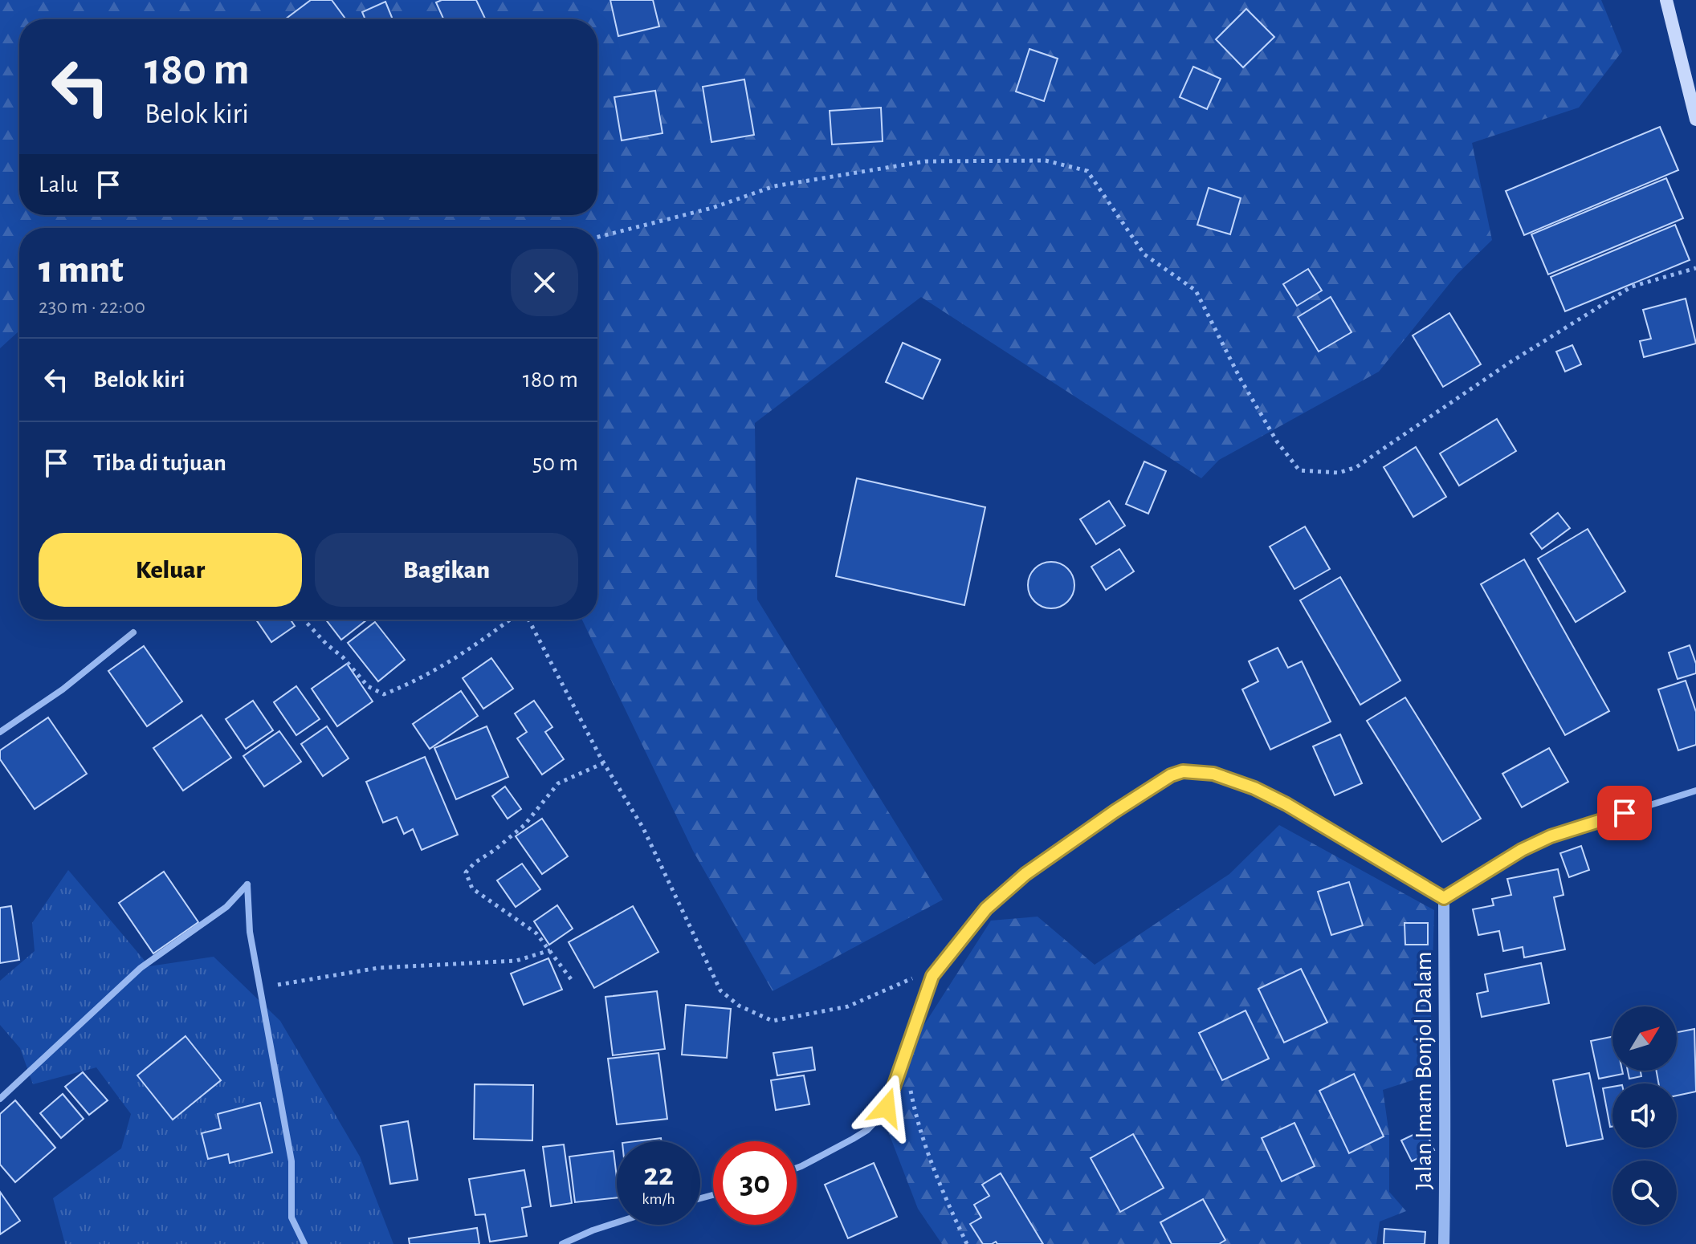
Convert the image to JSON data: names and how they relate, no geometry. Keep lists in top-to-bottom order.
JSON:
{
  "streets": {
    "street": ["Jalan Imam Bonjol Dalam"]
  },
  "north": "top right",
  "page": {
    "turn": ["180 m", "Belok kiri"],
    "then": "Lalu",
    "heading": ["1 mnt", "230 m · 22:00"],
    "list": [
      {
        "name": "Belok kiri",
        "value": "180 m"
      },
      {
        "name": "Tiba di tujuan",
        "value": "50 m"
      }
    ],
    "buttons": ["Keluar", "Bagikan"],
    "speed": "22 km/h",
    "limit": "30"
  }
}
